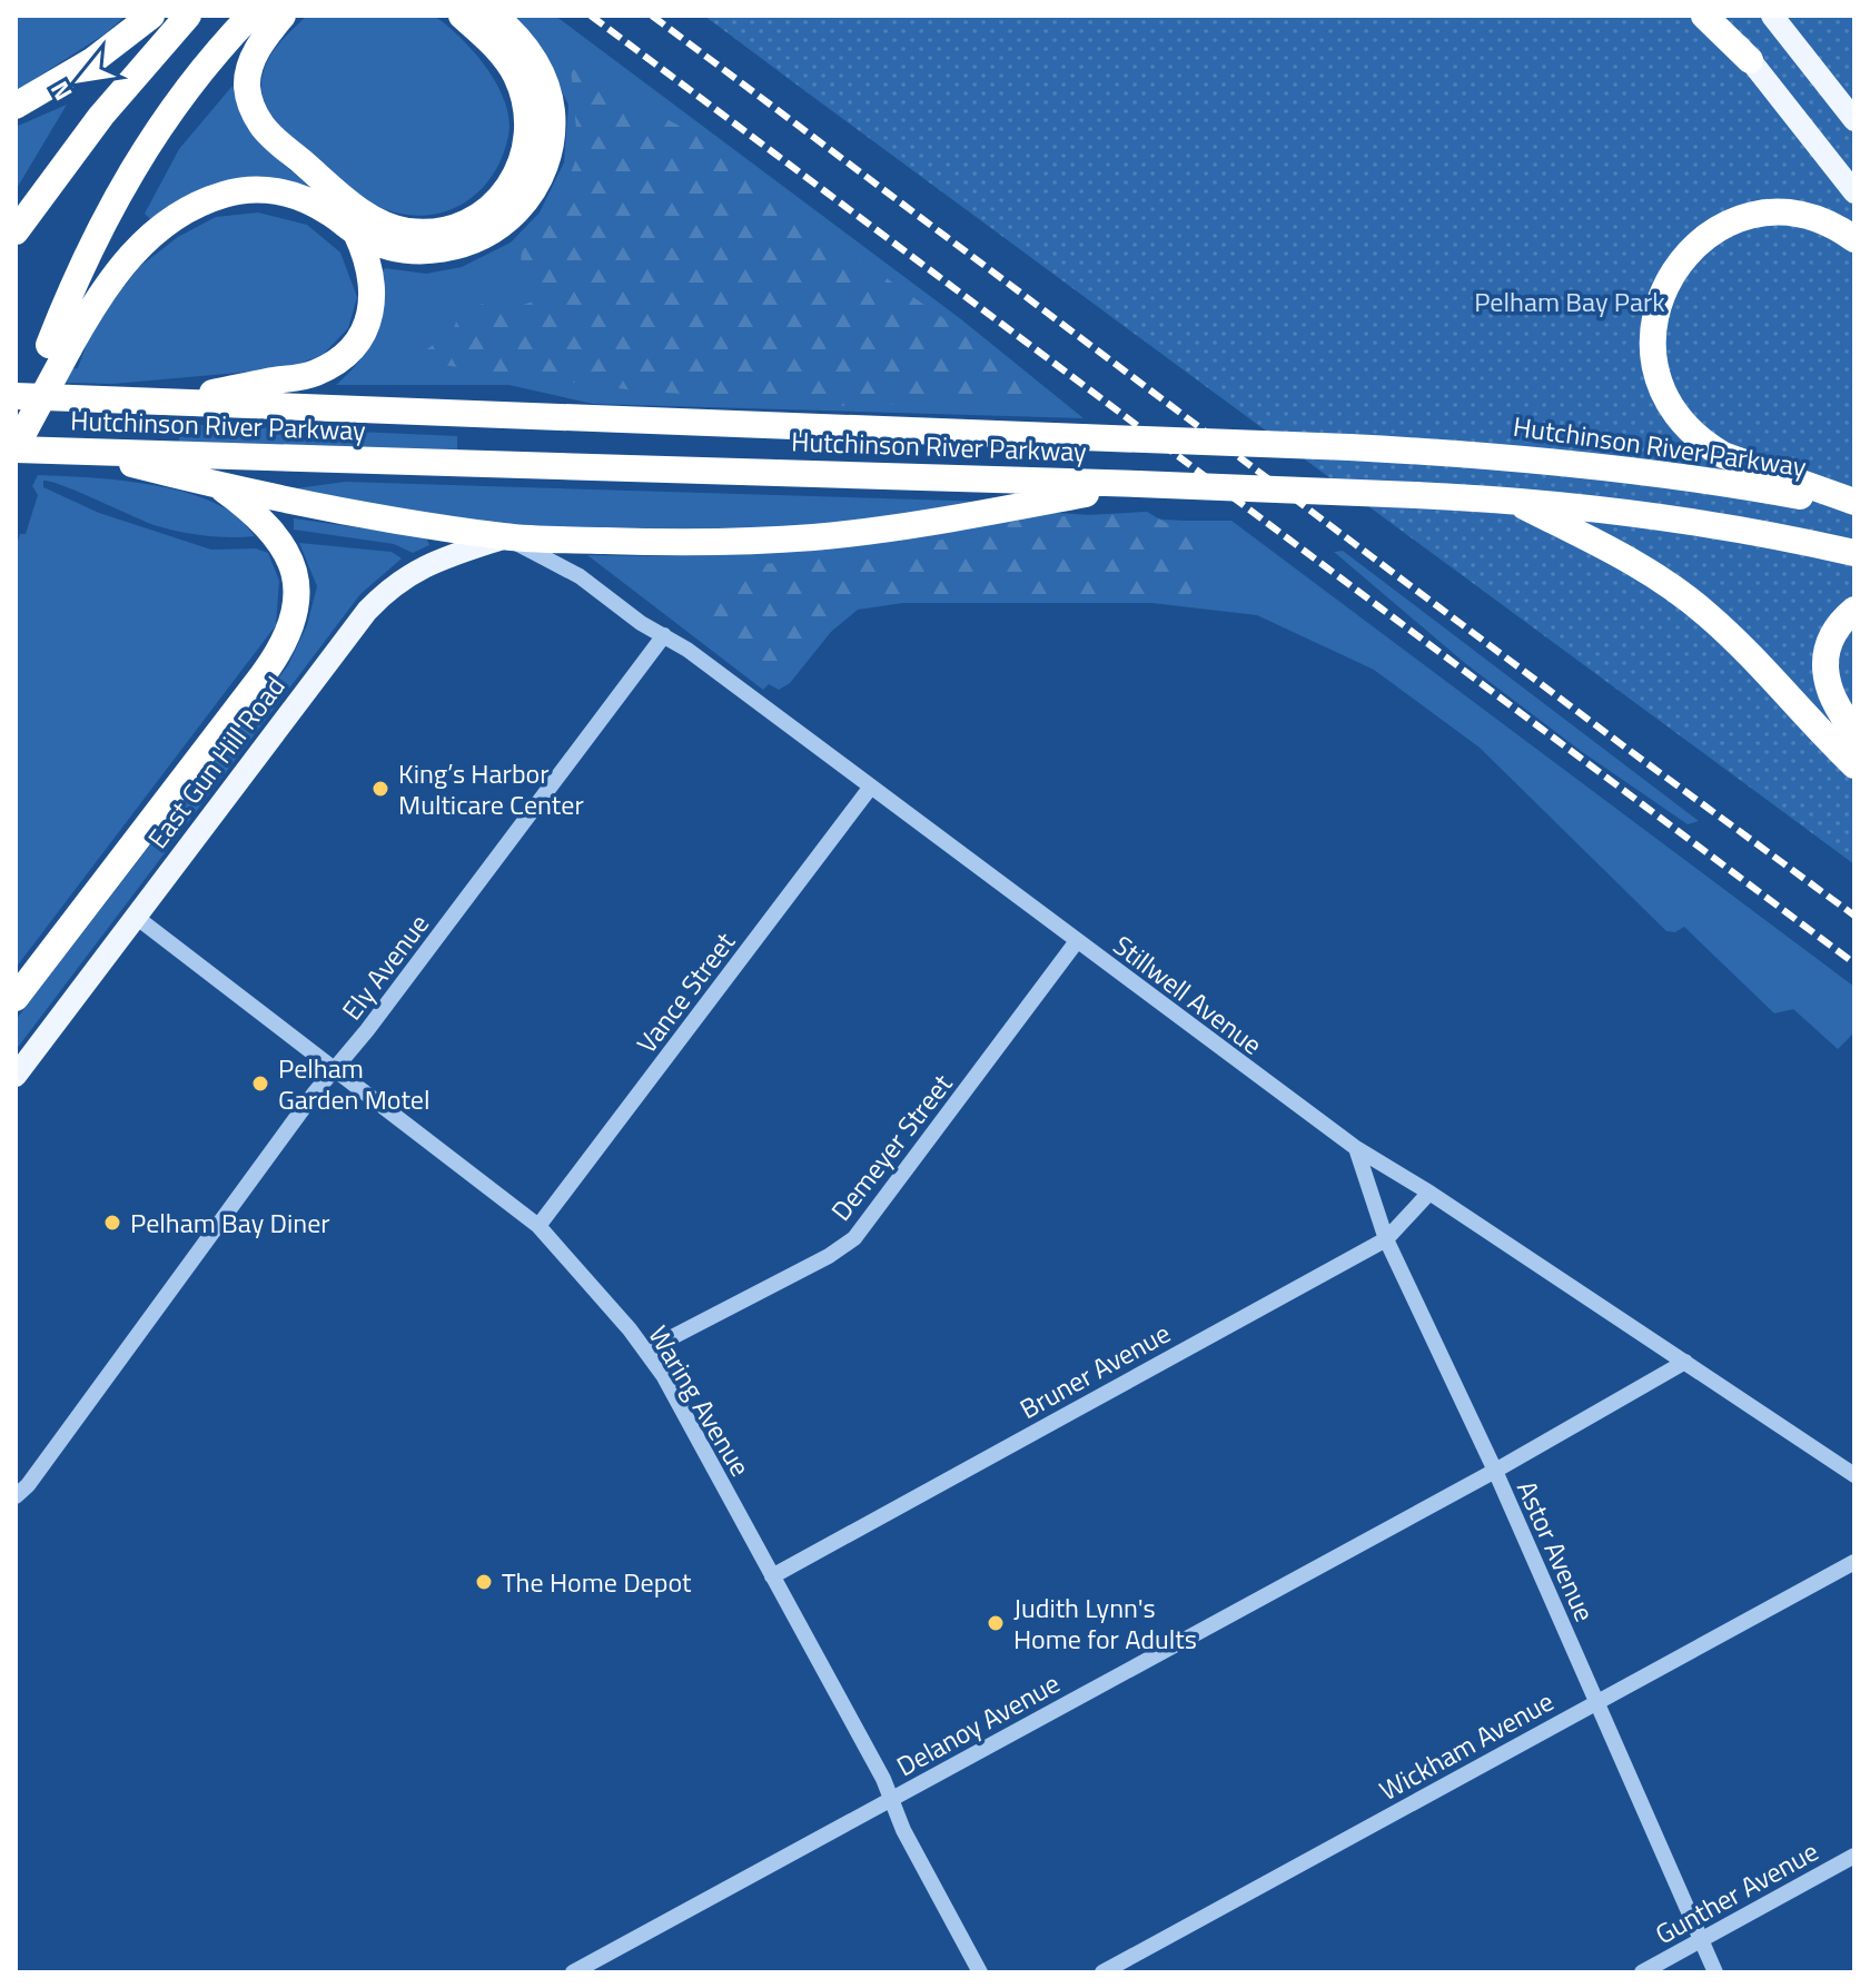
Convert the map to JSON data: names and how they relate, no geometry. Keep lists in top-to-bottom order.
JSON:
{
  "streets": {
    "highway": ["Hutchinson River Parkway"],
    "main road": ["East Gun Hill Road"],
    "street": [
      "Ely Avenue",
      "Vance Street",
      "Stillwell Avenue",
      "Demeyer Street",
      "Bruner Avenue",
      "Waring Avenue",
      "Astor Avenue",
      "Delanoy Avenue",
      "Wickham Avenue",
      "Gunther Avenue"
    ]
  },
  "crossings": [
    ["East Gun Hill Road", "Stillwell Avenue"],
    ["East Gun Hill Road", "Waring Avenue"],
    ["Ely Avenue", "Stillwell Avenue"],
    ["Ely Avenue", "Waring Avenue"],
    ["Vance Street", "Stillwell Avenue"],
    ["Vance Street", "Waring Avenue"],
    ["Stillwell Avenue", "Demeyer Street"],
    ["Stillwell Avenue", "Bruner Avenue"],
    ["Stillwell Avenue", "Astor Avenue"],
    ["Stillwell Avenue", "Delanoy Avenue"],
    ["Demeyer Street", "Waring Avenue"],
    ["Bruner Avenue", "Waring Avenue"],
    ["Bruner Avenue", "Astor Avenue"],
    ["Waring Avenue", "Delanoy Avenue"],
    ["Astor Avenue", "Delanoy Avenue"],
    ["Astor Avenue", "Wickham Avenue"],
    ["Astor Avenue", "Gunther Avenue"]
  ],
  "parks": ["Pelham Bay Park"],
  "places": [
    "King’s Harbor Multicare Center",
    "Pelham Garden Motel",
    "Pelham Bay Diner",
    "The Home Depot",
    "Judith Lynn's Home for Adults"
  ],
  "north": "bottom left"
}
